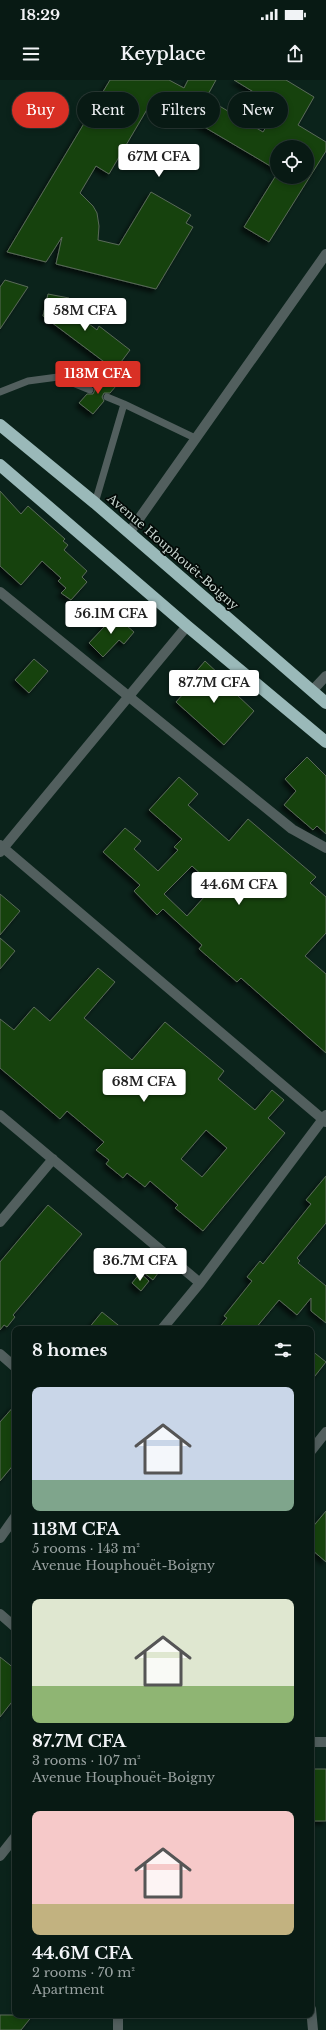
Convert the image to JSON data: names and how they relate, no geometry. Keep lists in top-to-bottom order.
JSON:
{
  "streets": {
    "highway": ["Avenue Houphouët-Boigny"]
  },
  "page": {
    "status": "18:29",
    "header": "Keyplace",
    "chip": [
      "Buy",
      "Rent",
      "Filters",
      "New"
    ],
    "price": [
      "67M CFA",
      "58M CFA",
      "113M CFA",
      "56.1M CFA",
      "87.7M CFA",
      "44.6M CFA",
      "68M CFA",
      "36.7M CFA"
    ],
    "heading": "8 homes",
    "list": [
      {
        "name": "113M CFA",
        "note": "5 rooms · 143 m² · Avenue Houphouët-Boigny"
      },
      {
        "name": "87.7M CFA",
        "note": "3 rooms · 107 m² · Avenue Houphouët-Boigny"
      },
      {
        "name": "44.6M CFA",
        "note": "2 rooms · 70 m² · Apartment"
      }
    ]
  }
}
